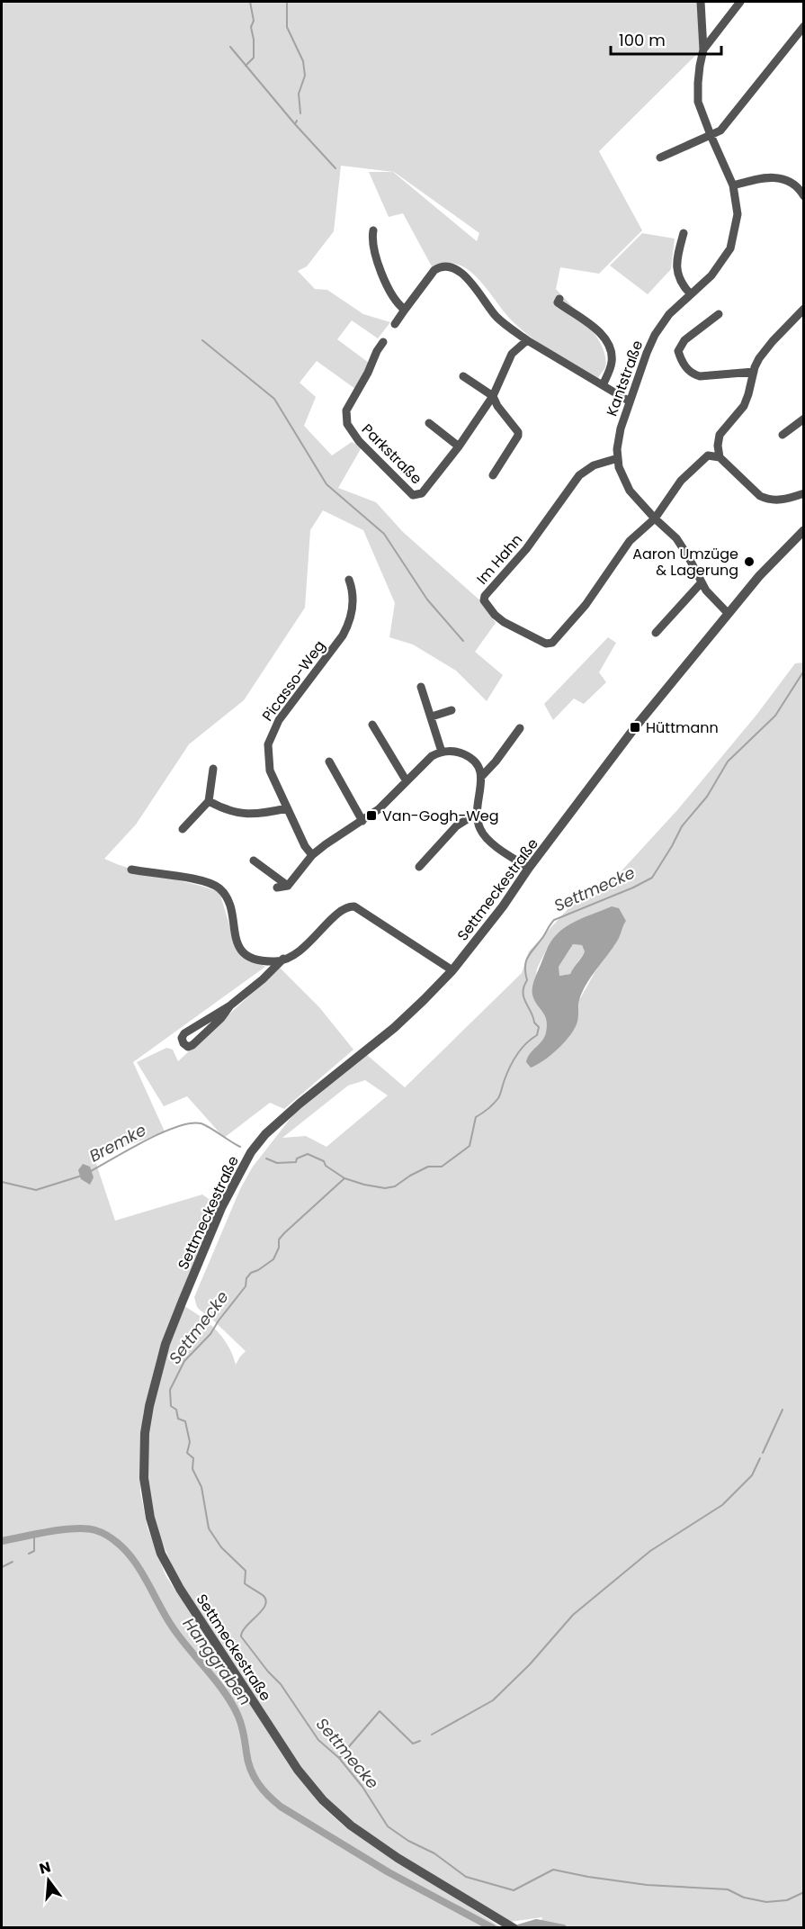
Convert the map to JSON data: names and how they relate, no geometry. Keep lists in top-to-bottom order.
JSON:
{
  "streets": {
    "street": [
      "Kantstraße",
      "Parkstraße",
      "Im Hahn",
      "Picasso-Weg",
      "Settmeckestraße"
    ]
  },
  "crossings": [
    ["Kantstraße", "Im Hahn"],
    ["Kantstraße", "Settmeckestraße"]
  ],
  "water": ["Settmecke", "Bremke", "Hanggraben"],
  "places": {
    "other": ["Aaron Umzüge & Lagerung"],
    "transit": ["Hüttmann", "Van-Gogh-Weg"]
  },
  "scale_bar": "100 m",
  "north": "top"
}
